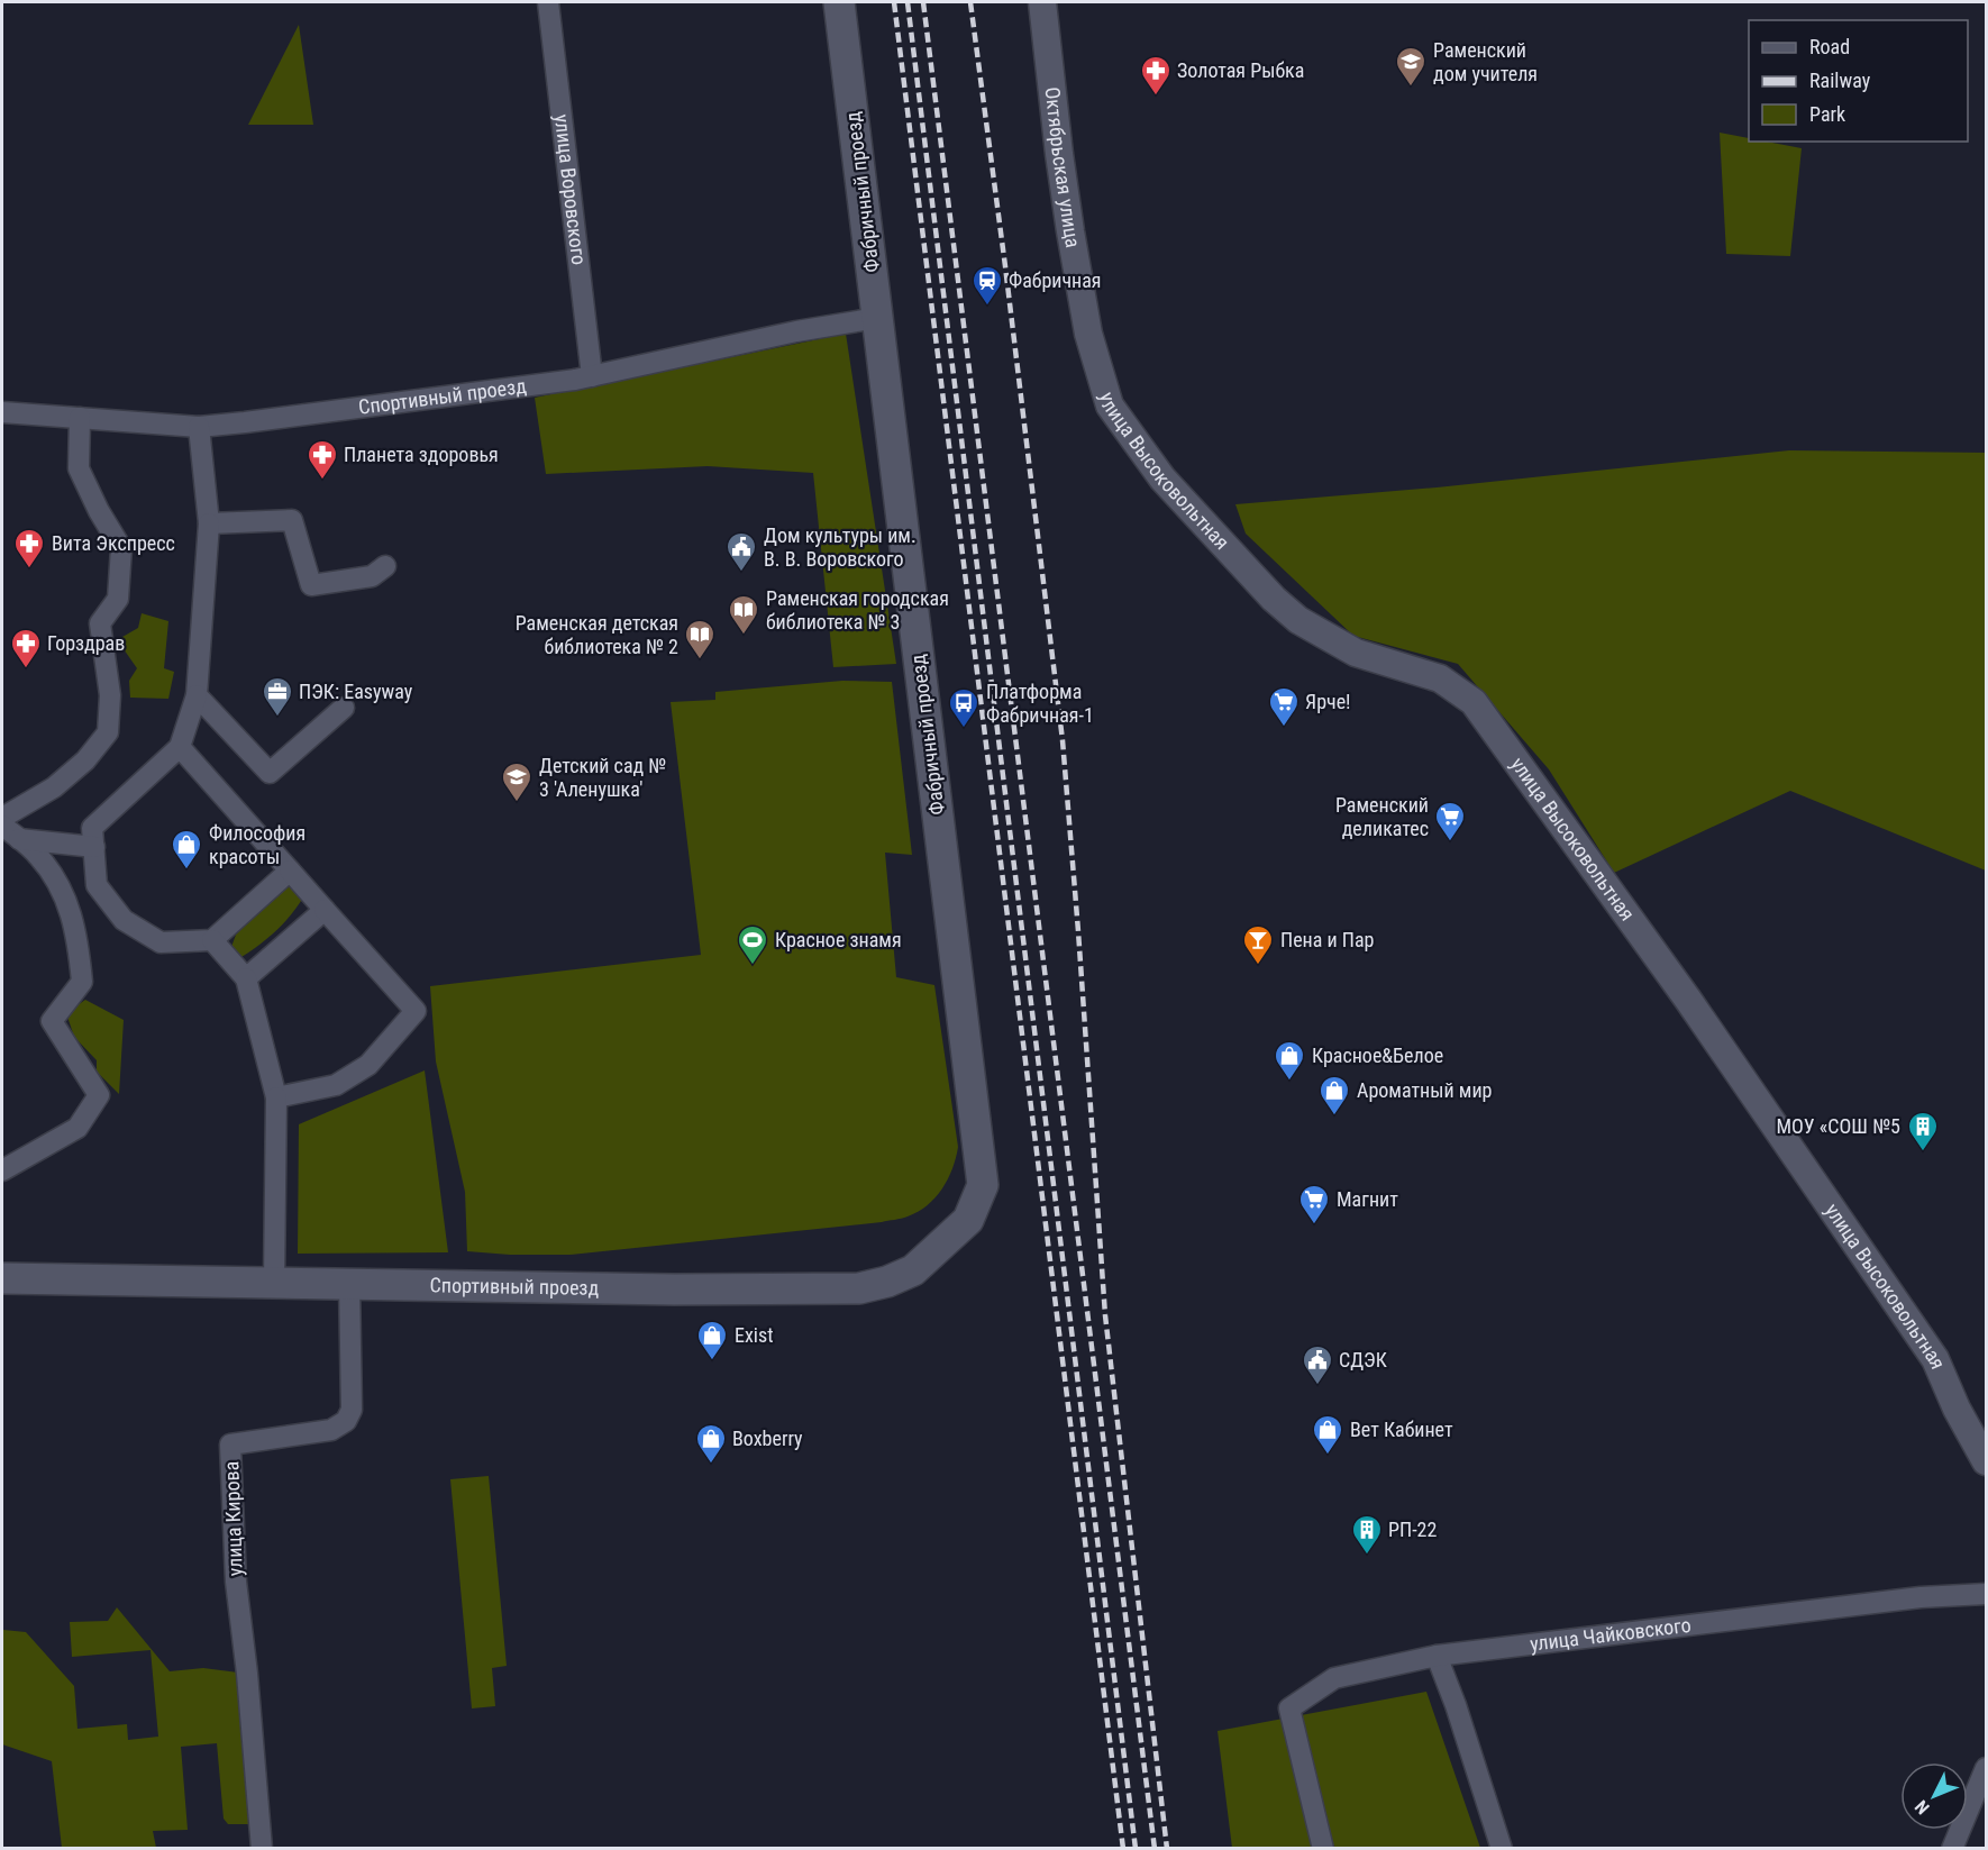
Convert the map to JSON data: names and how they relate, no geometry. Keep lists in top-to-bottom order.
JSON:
{
  "streets": {
    "main road": ["Фабричный проезд", "Спортивный проезд"],
    "street": [
      "Октябрьская улица",
      "улица Воровского",
      "улица Высоковольтная",
      "улица Кирова",
      "улица Чайковского"
    ]
  },
  "crossings": [
    ["Октябрьская улица", "улица Высоковольтная"],
    ["улица Воровского", "Спортивный проезд"],
    ["Фабричный проезд", "Спортивный проезд"],
    ["Спортивный проезд", "улица Кирова"]
  ],
  "places": {
    "school or university": ["Раменский дом учителя", "Детский сад № 3 'Аленушка'"],
    "pharmacy": [
      "Золотая Рыбка",
      "Планета здоровья",
      "Вита Экспресс",
      "Горздрав"
    ],
    "station": ["Фабричная"],
    "public building": ["Дом культуры им. В. В. Воровского", "СДЭК"],
    "library": ["Раменская городская библиотека № 3", "Раменская детская библиотека № 2"],
    "office": ["ПЭК: Easyway"],
    "supermarket": ["Ярче!", "Раменский деликатес", "Магнит"],
    "bus stop": ["Платформа Фабричная-1"],
    "shop": [
      "Философия красоты",
      "Красное&Белое",
      "Ароматный мир",
      "Exist",
      "Вет Кабинет",
      "Boxberry"
    ],
    "sports": ["Красное знамя"],
    "bar": ["Пена и Пар"],
    "building": ["МОУ «СОШ №5", "РП-22"]
  },
  "legend": ["Road", "Railway", "Park"],
  "north": "bottom left"
}
